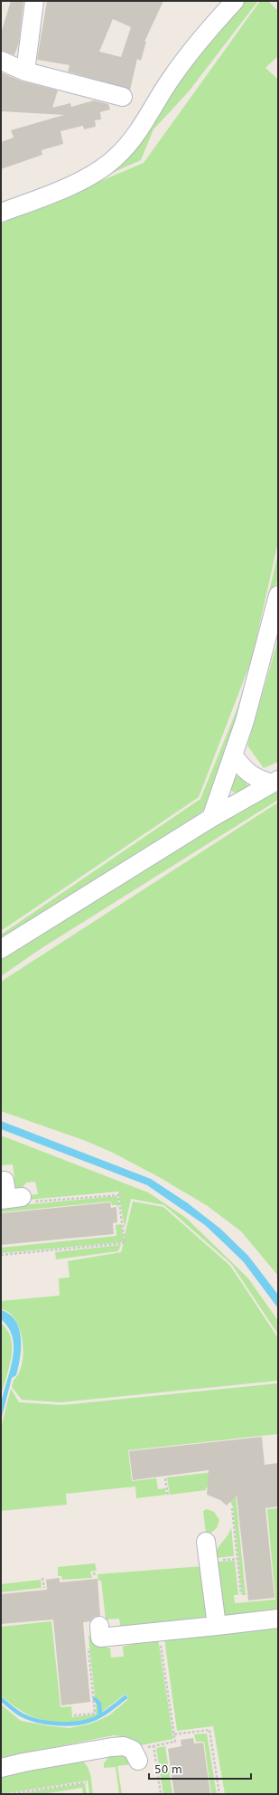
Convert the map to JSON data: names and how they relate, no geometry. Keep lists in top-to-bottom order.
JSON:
{
  "scale_bar": "50 m"
}
